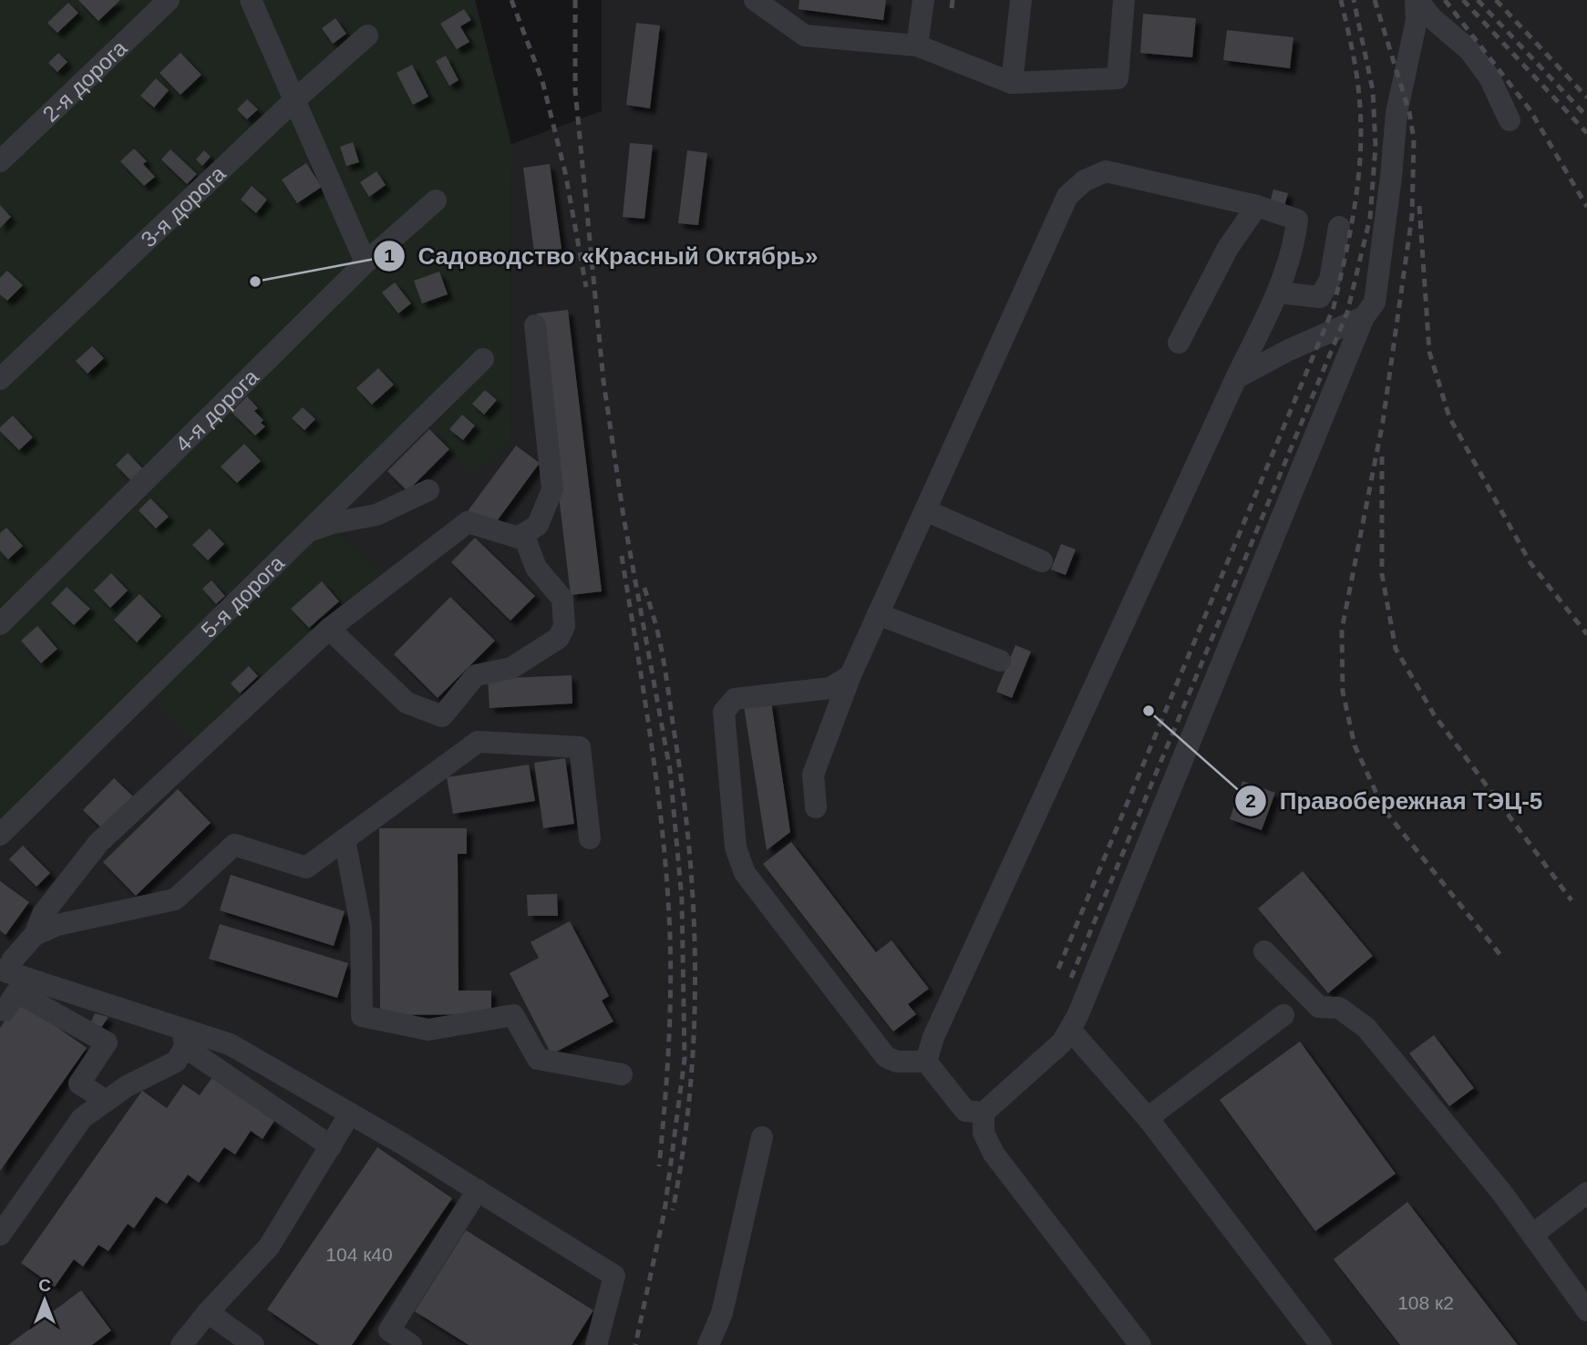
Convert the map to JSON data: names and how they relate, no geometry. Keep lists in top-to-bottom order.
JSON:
{
  "streets": {
    "street": [
      "2-я дорога",
      "3-я дорога",
      "4-я дорога",
      "5-я дорога"
    ]
  },
  "places": ["Садоводство «Красный Октябрь»", "Правобережная ТЭЦ-5"],
  "house_numbers": ["104 к40", "108 к2"],
  "north": "top"
}
